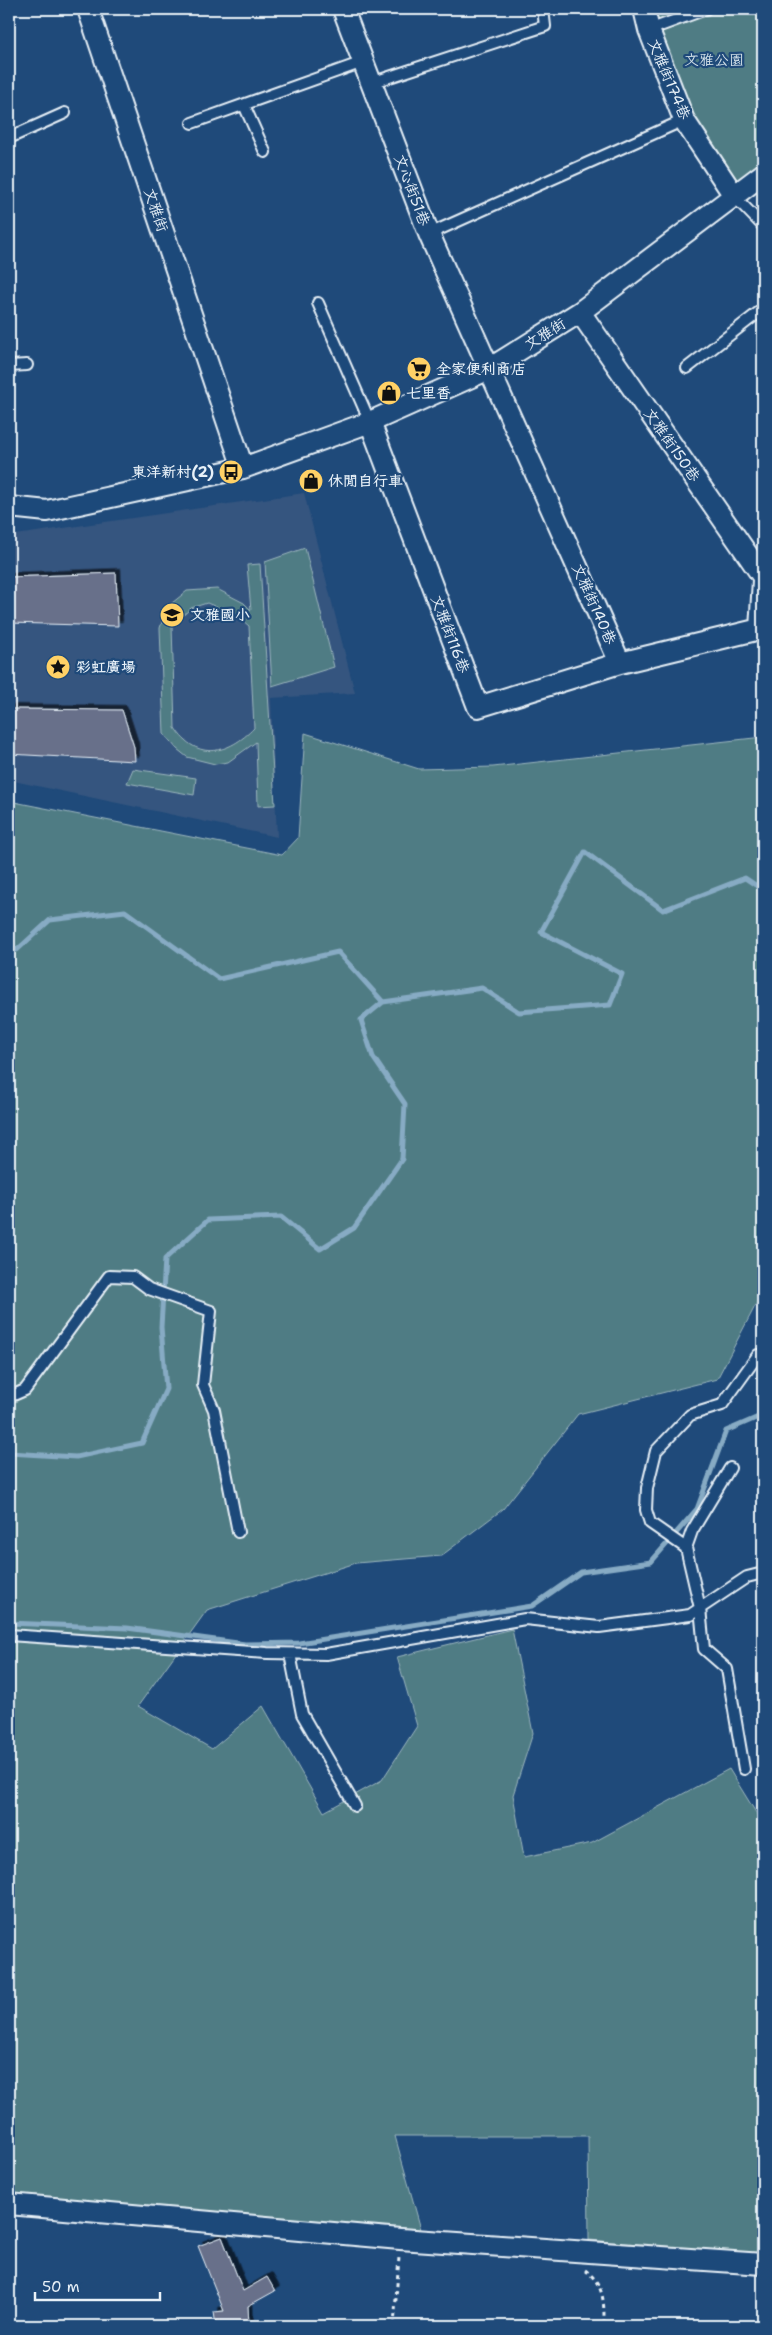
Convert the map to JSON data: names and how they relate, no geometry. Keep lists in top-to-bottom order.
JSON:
{
  "streets": {
    "street": [
      "文雅街174巷",
      "文心街51巷",
      "文雅街",
      "文雅街150巷",
      "文雅街140巷",
      "文雅街116巷"
    ]
  },
  "crossings": [
    ["文雅街174巷", "文雅街"],
    ["文心街51巷", "文雅街"],
    ["文心街51巷", "文雅街140巷"],
    ["文雅街", "文雅街150巷"],
    ["文雅街", "文雅街140巷"],
    ["文雅街", "文雅街116巷"],
    ["文雅街150巷", "文雅街140巷"],
    ["文雅街140巷", "文雅街116巷"]
  ],
  "parks": ["文雅公園"],
  "places": {
    "supermarket": ["全家便利商店"],
    "shop": ["七里香", "休閒自行車"],
    "bus stop": ["東洋新村(2)"],
    "school or university": ["文雅國小"],
    "place": ["彩虹廣場"]
  },
  "scale_bar": "50 m"
}
